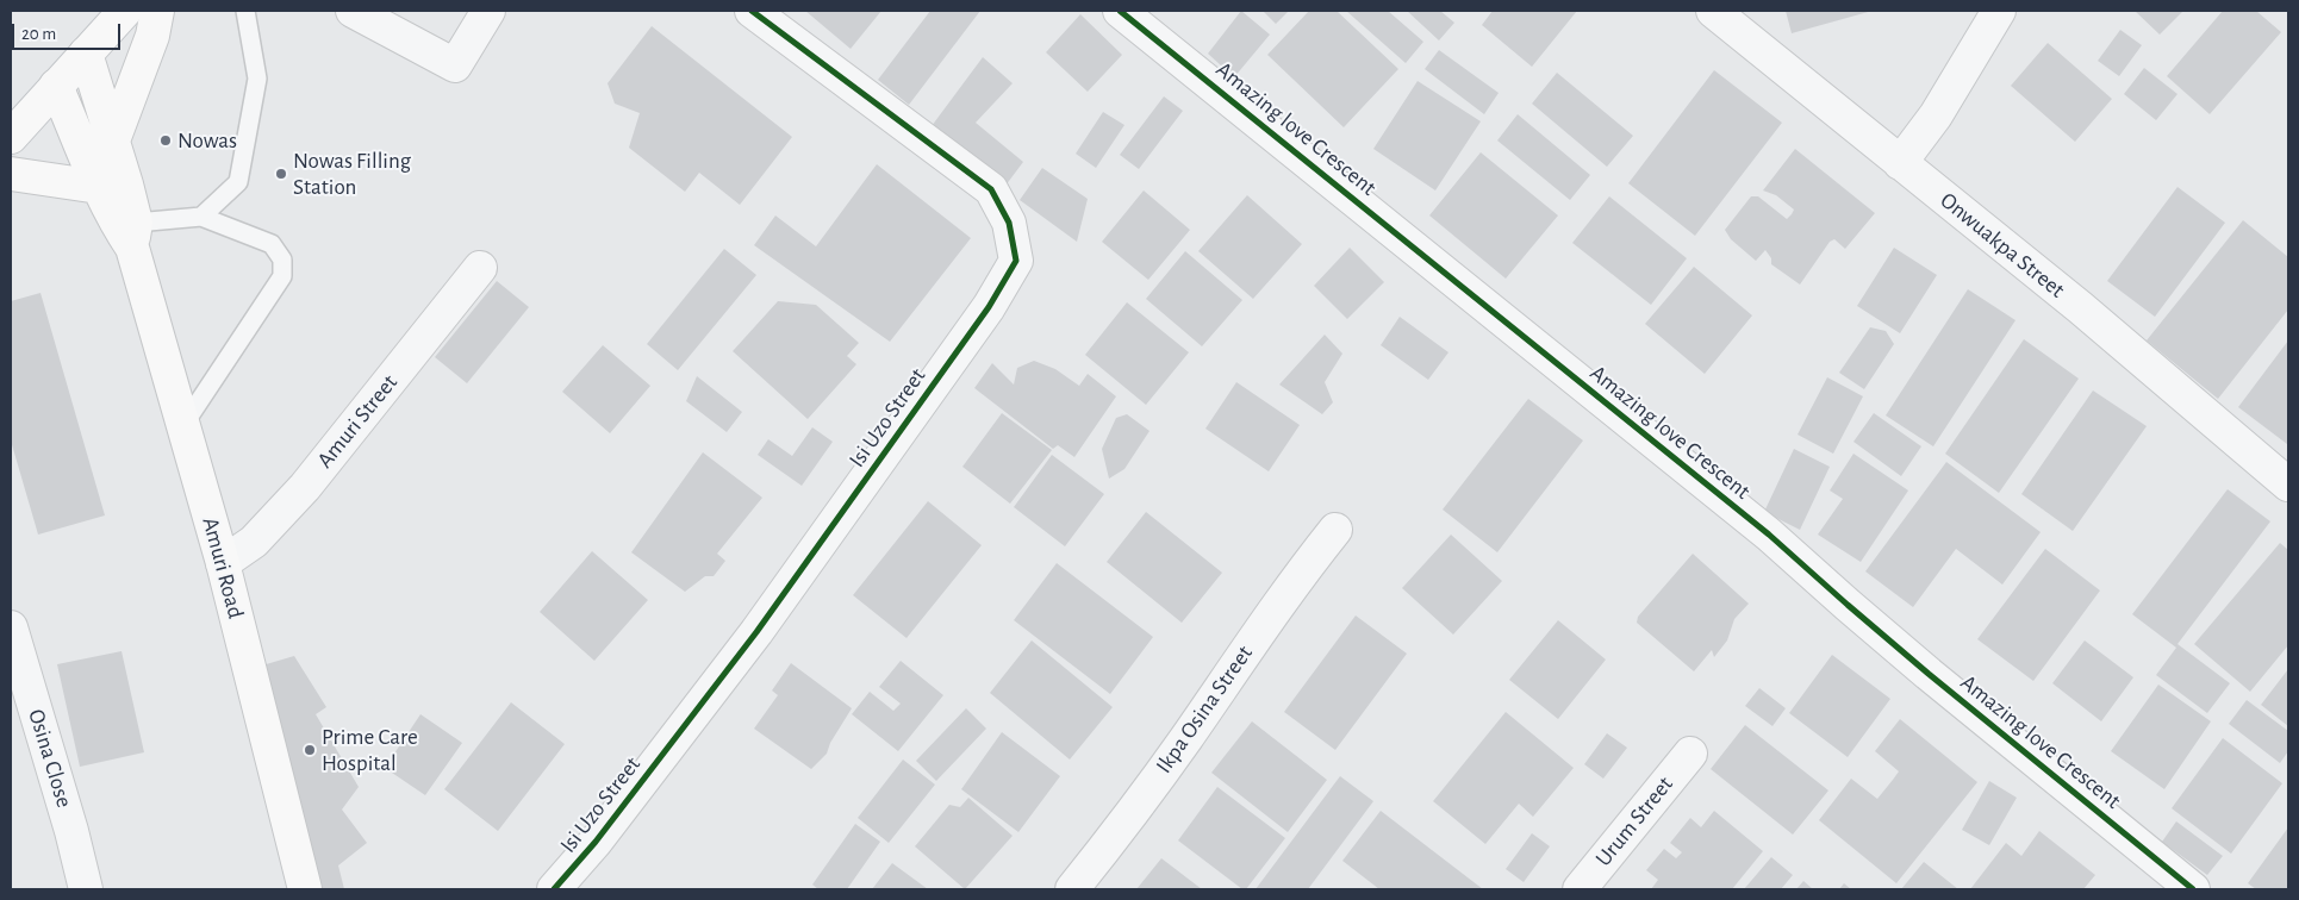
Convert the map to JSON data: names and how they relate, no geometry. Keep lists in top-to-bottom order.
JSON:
{
  "streets": {
    "main road": ["Amuri Road"],
    "street": [
      "Amazing love Crescent",
      "Onwuakpa Street",
      "Isi Uzo Street",
      "Amuri Street",
      "Ikpa Osina Street",
      "Osina Close",
      "Urum Street"
    ]
  },
  "crossings": [
    ["Amuri Street", "Amuri Road"]
  ],
  "places": ["Nowas", "Nowas Filling Station", "Prime Care Hospital"],
  "scale_bar": "20 m"
}
